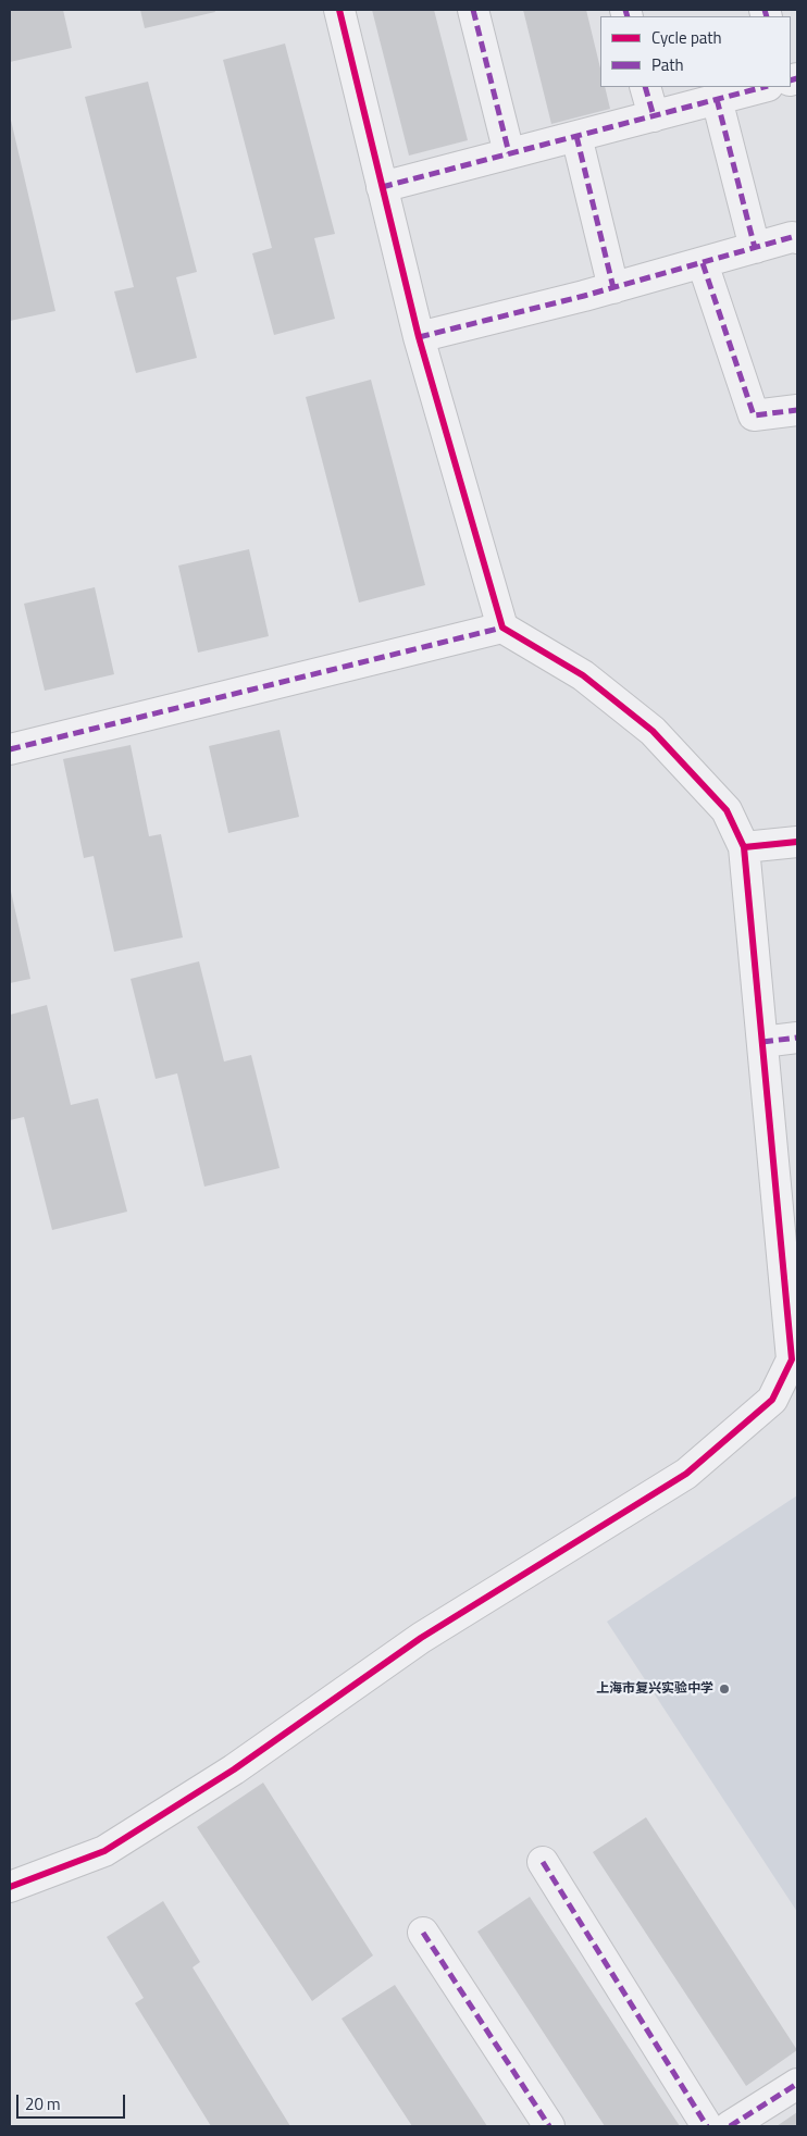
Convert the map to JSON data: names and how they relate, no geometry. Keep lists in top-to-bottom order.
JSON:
{
  "places": ["上海市复兴实验中学"],
  "legend": ["Cycle path", "Path"],
  "scale_bar": "20 m"
}
